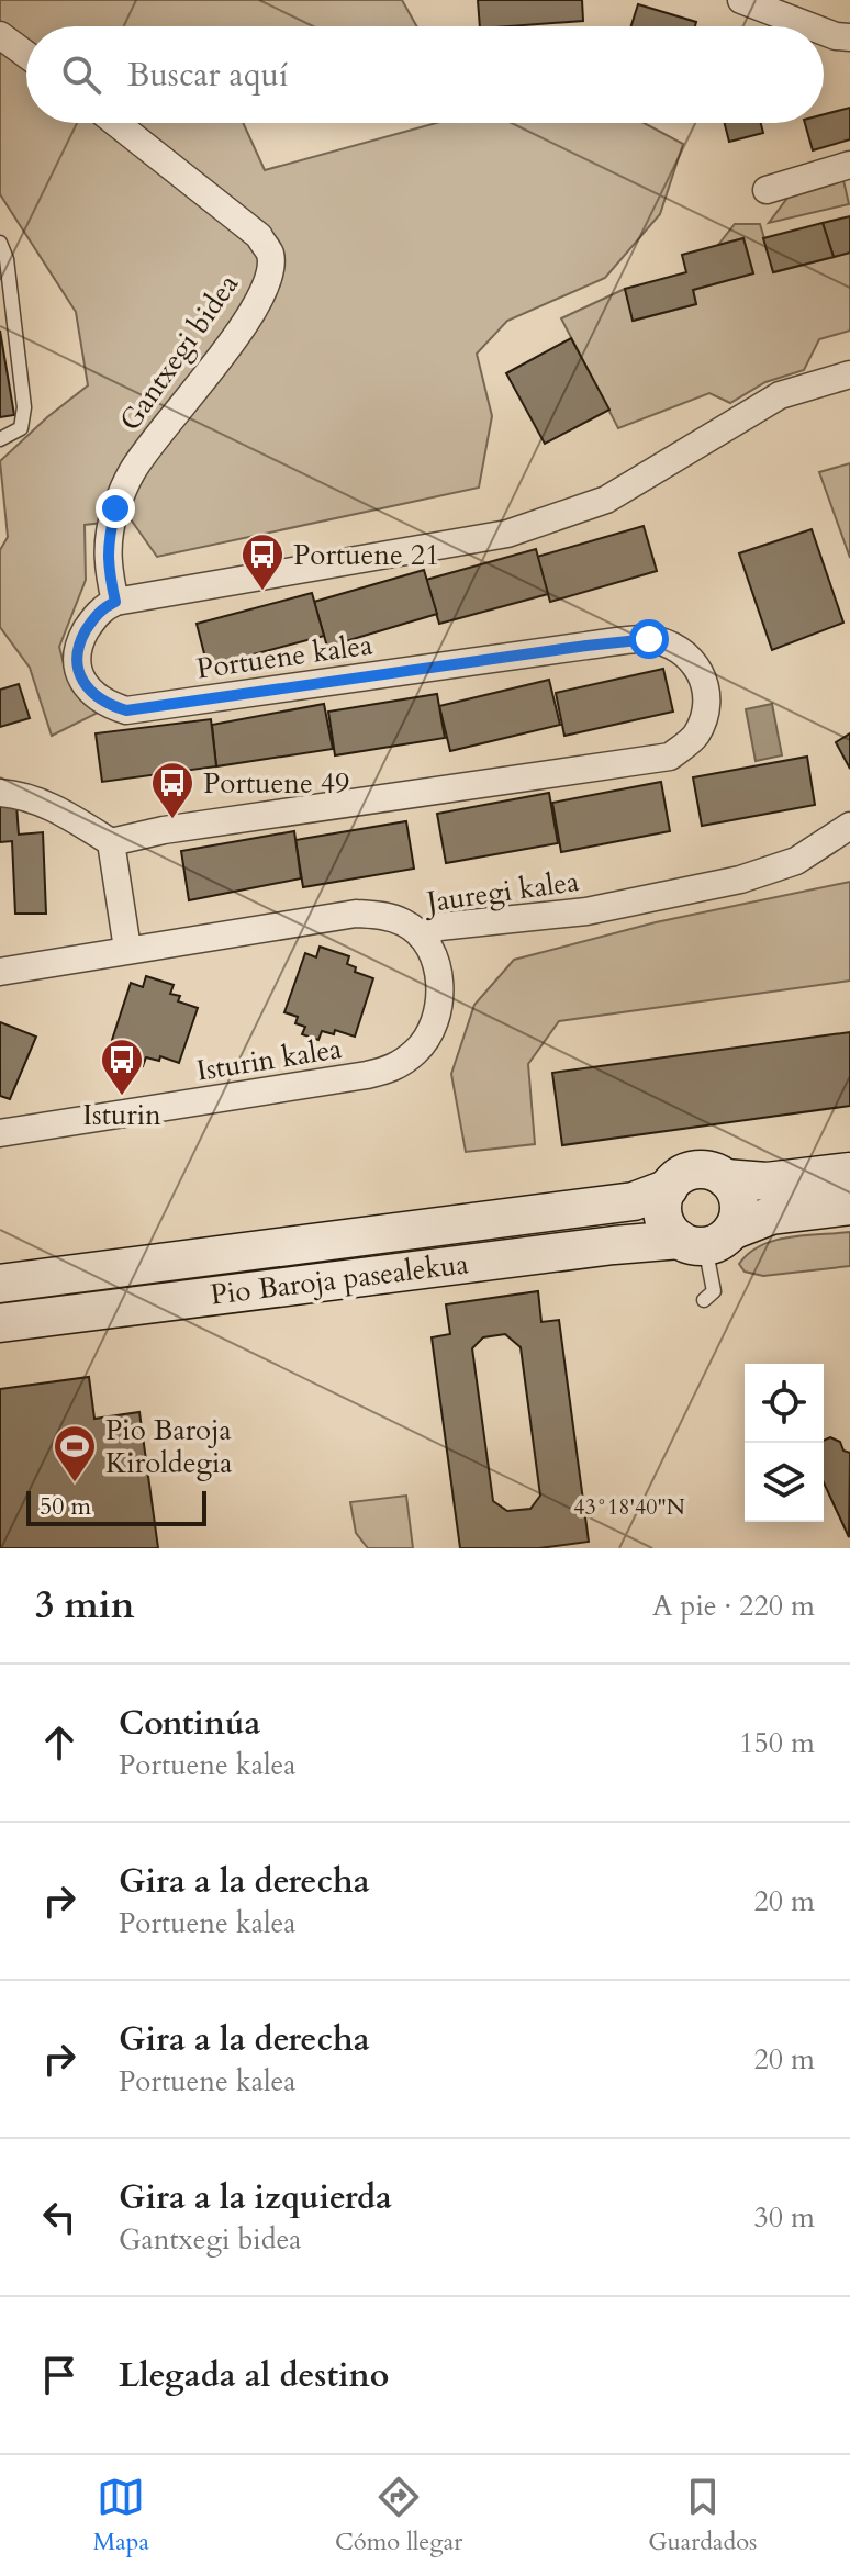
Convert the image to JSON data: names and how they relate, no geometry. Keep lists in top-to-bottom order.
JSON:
{
  "streets": {
    "main road": ["Pio Baroja pasealekua"],
    "street": [
      "Gantxegi bidea",
      "Portuene kalea",
      "Jauregi kalea",
      "Isturin kalea"
    ]
  },
  "crossings": [
    ["Gantxegi bidea", "Portuene kalea"],
    ["Jauregi kalea", "Isturin kalea"]
  ],
  "places": {
    "bus stop": ["Portuene 21", "Portuene 49", "Isturin"],
    "sports": ["Pio Baroja Kiroldegia"]
  },
  "scale_bar": "50 m",
  "page": {
    "search": "Buscar aquí",
    "scale": "50 m",
    "heading": ["3 min", "A pie · 220 m"],
    "list": [
      ["Continúa", "Portuene kalea", "150 m"],
      ["Gira a la derecha", "Portuene kalea", "20 m"],
      ["Gira a la derecha", "Portuene kalea", "20 m"],
      ["Gira a la izquierda", "Gantxegi bidea", "30 m"],
      "Llegada al destino"
    ],
    "nav": ["Mapa", "Cómo llegar", "Guardados"]
  },
  "coordinates": ["43°18'40\"N"]
}
